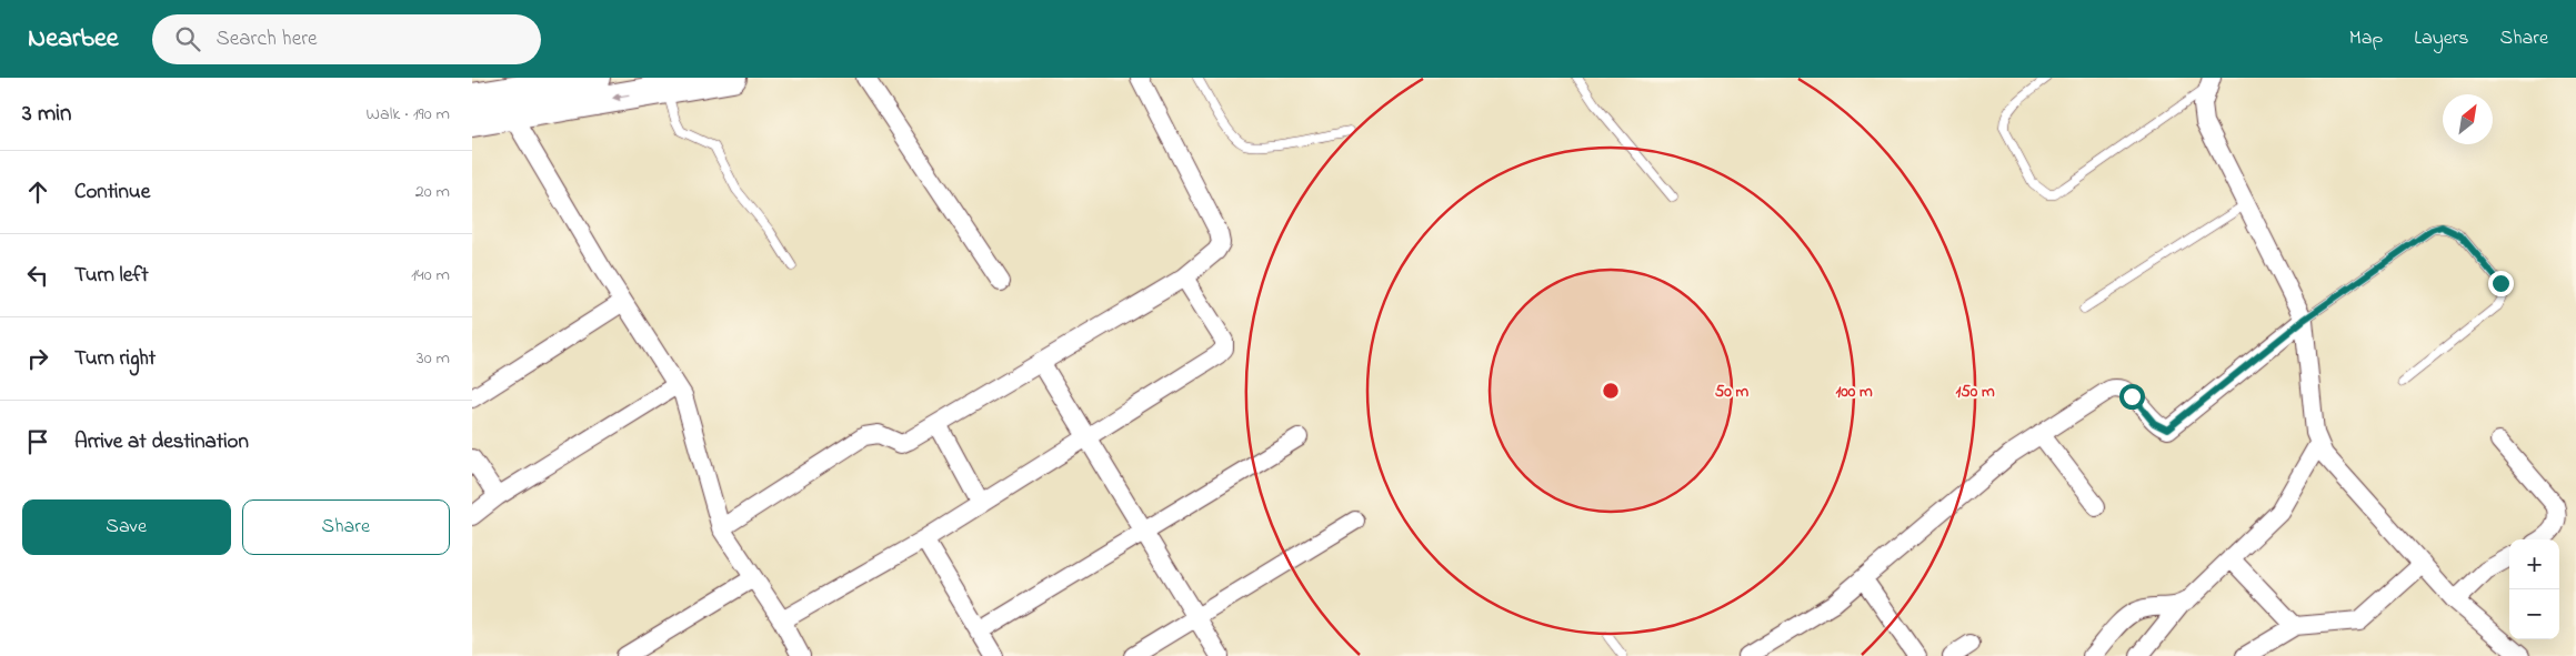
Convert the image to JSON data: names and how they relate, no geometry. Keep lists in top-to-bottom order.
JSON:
{
  "north": "top right",
  "page": {
    "header": "Nearbee",
    "search": "Search here",
    "nav": ["Map", "Layers", "Share"],
    "heading": ["3 min", "Walk · 190 m"],
    "list": [
      ["Continue", "20 m"],
      ["Turn left", "140 m"],
      ["Turn right", "30 m"],
      "Arrive at destination"
    ],
    "buttons": ["Save", "Share"],
    "map_buttons": ["+", "−"]
  },
  "rings": ["50 m", "100 m", "150 m"]
}
